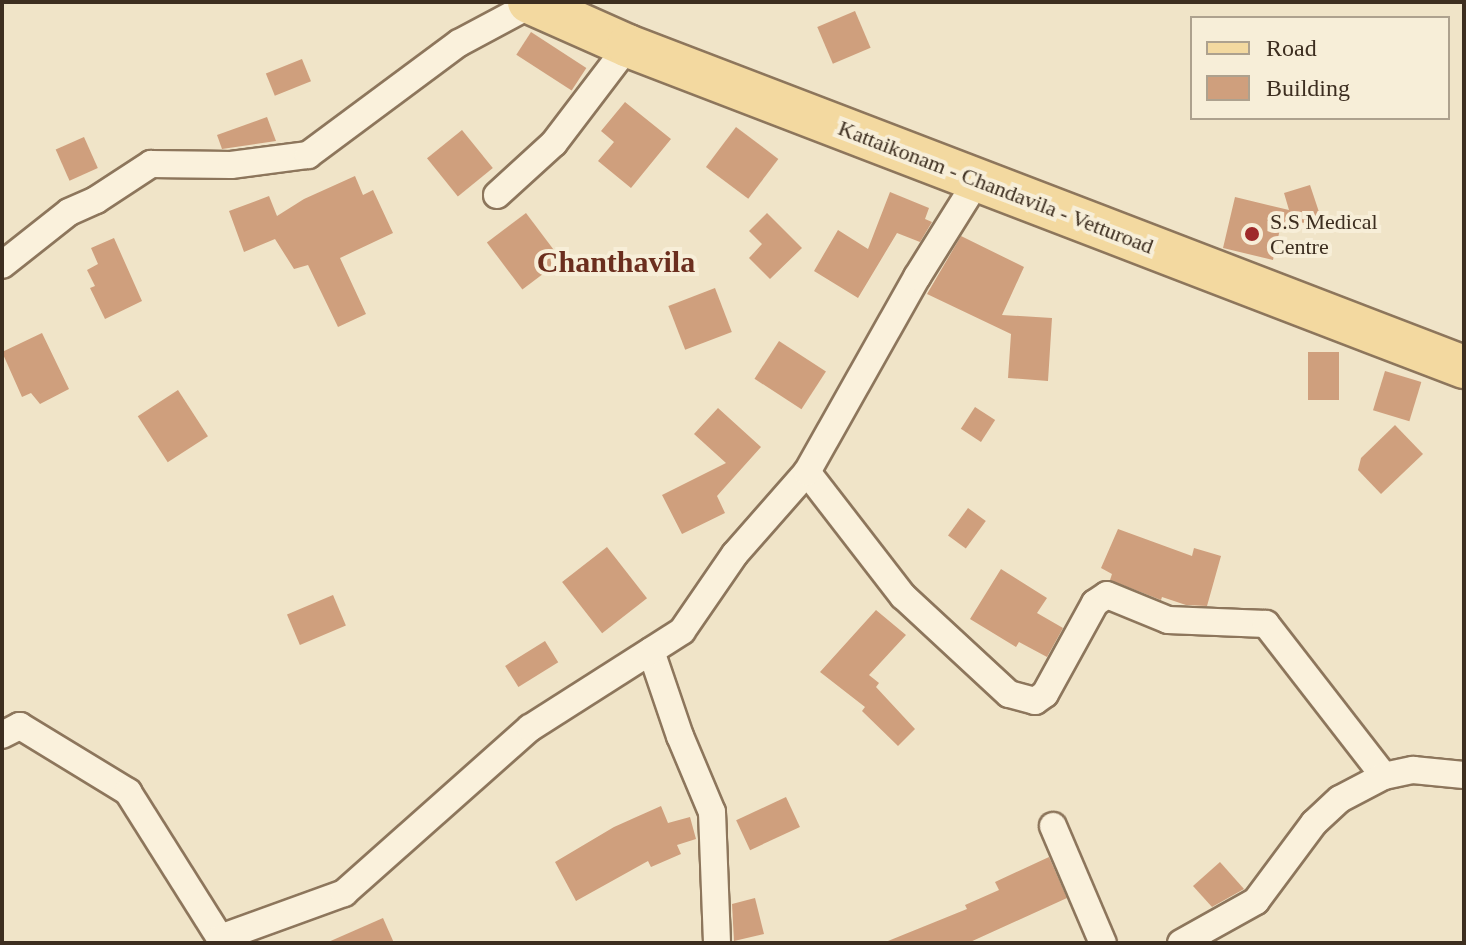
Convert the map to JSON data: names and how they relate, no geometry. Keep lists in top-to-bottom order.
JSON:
{
  "streets": {
    "main road": ["Kattaikonam - Chandavila - Vetturoad"]
  },
  "districts": ["Chanthavila"],
  "places": ["S.S Medical Centre"],
  "legend": ["Road", "Building"]
}
